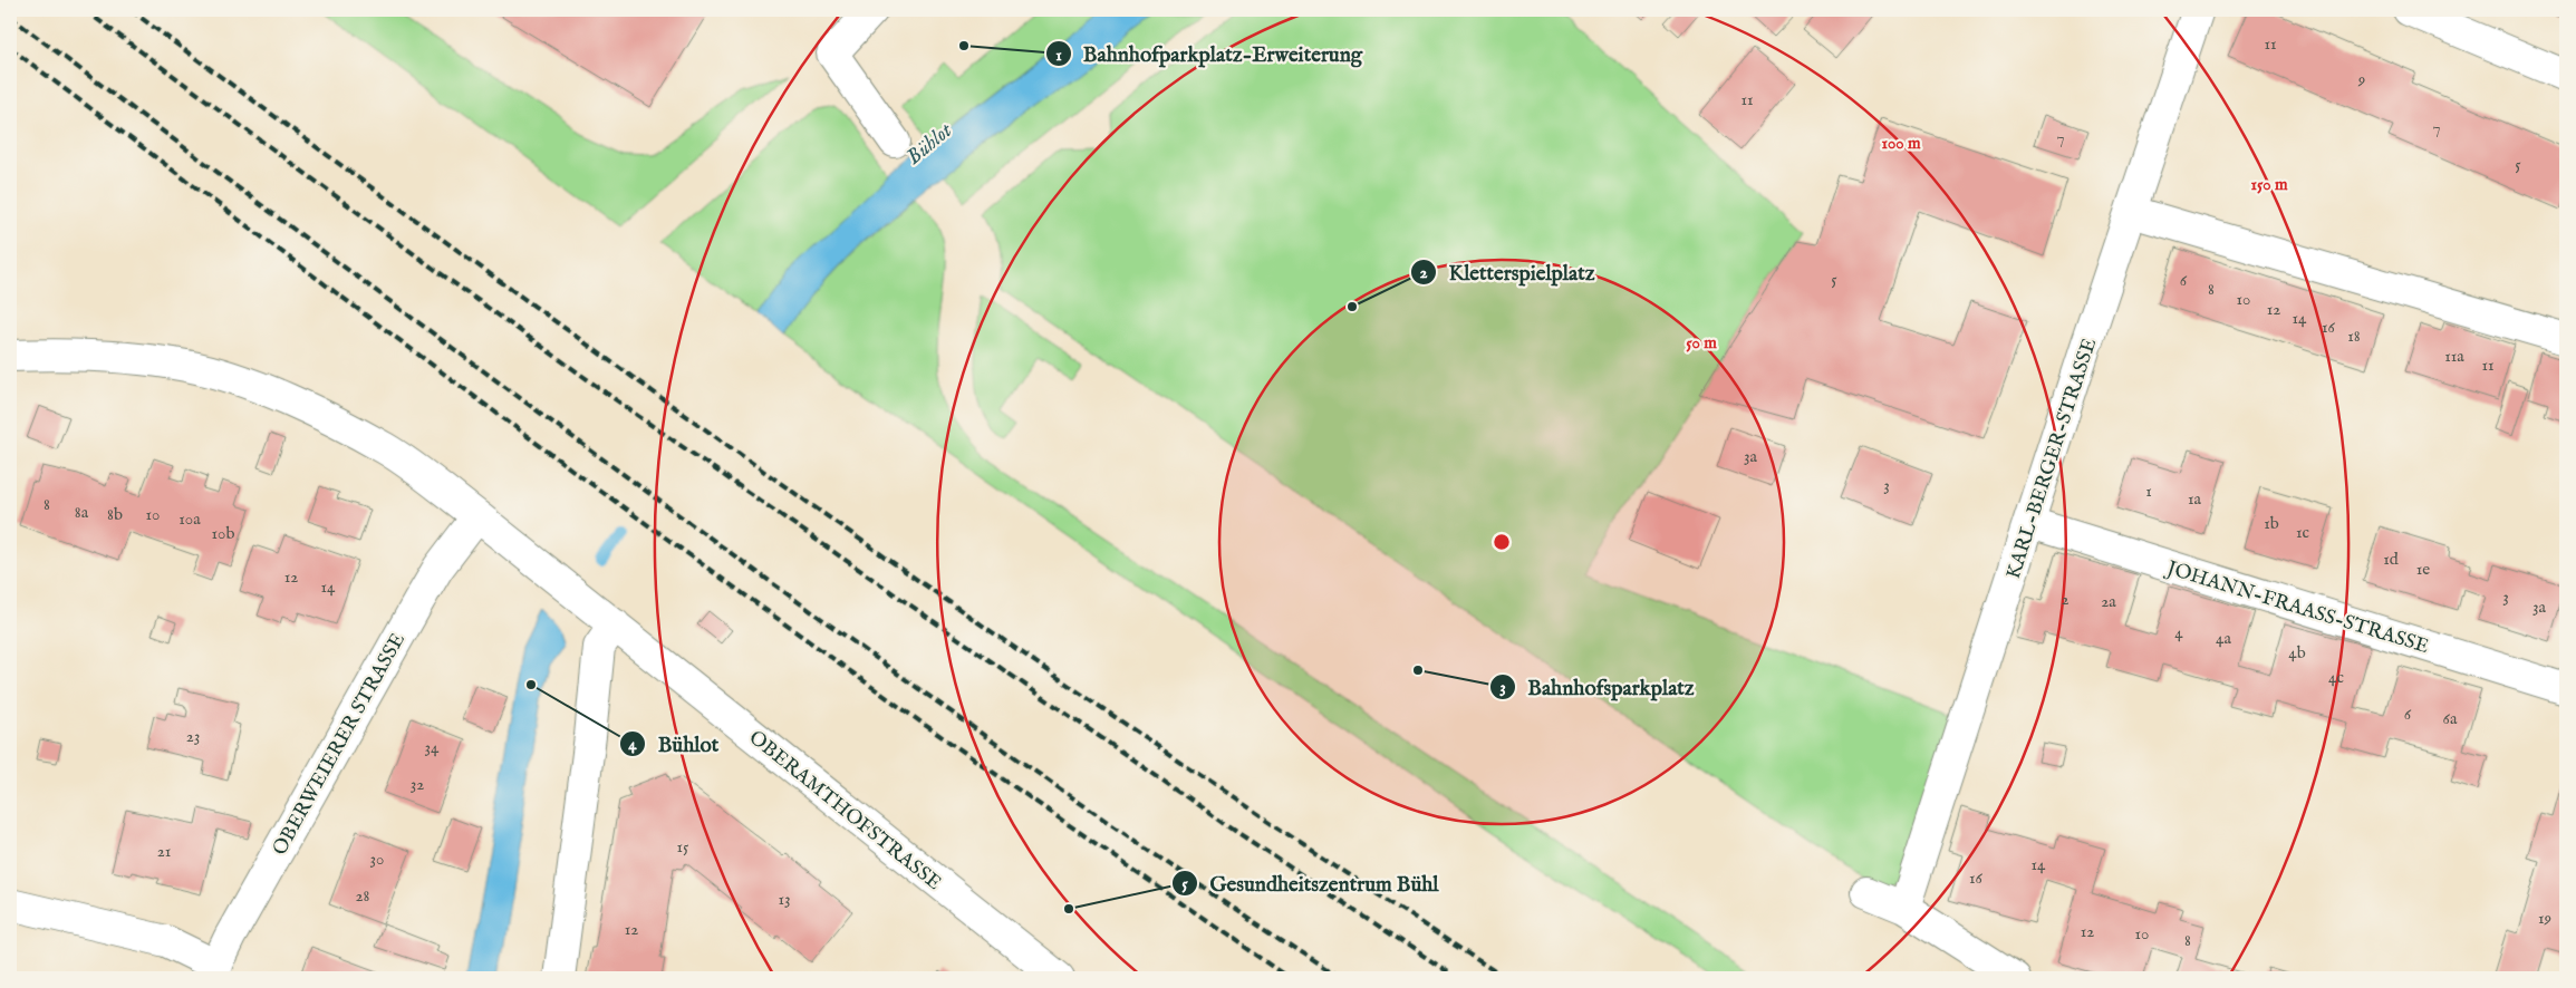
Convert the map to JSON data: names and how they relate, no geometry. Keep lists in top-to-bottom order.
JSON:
{
  "streets": {
    "street": [
      "KARL-BERGER-STRASSE",
      "JOHANN-FRAASS-STRASSE",
      "OBERWEIERER STRASSE",
      "OBERAMTHOFSTRASSE"
    ]
  },
  "crossings": [
    ["KARL-BERGER-STRASSE", "JOHANN-FRAASS-STRASSE"],
    ["OBERWEIERER STRASSE", "OBERAMTHOFSTRASSE"]
  ],
  "water": ["Bühlot"],
  "places": [
    "Bahnhofparkplatz-Erweiterung",
    "Kletterspielplatz",
    "Bahnhofsparkplatz",
    "Bühlot",
    "Gesundheitszentrum Bühl"
  ],
  "house_numbers": [
    "11",
    "9",
    "11",
    "7",
    "7",
    "5",
    "5",
    "6",
    "8",
    "10",
    "12",
    "14",
    "16",
    "18",
    "11a",
    "11",
    "3a",
    "3",
    "1",
    "1a",
    "8",
    "8a",
    "8b",
    "10",
    "10a",
    "1b",
    "1c",
    "10b",
    "1d",
    "1e",
    "12",
    "14",
    "3",
    "2",
    "2a",
    "3a",
    "4",
    "4a",
    "4b",
    "4c",
    "6",
    "6a",
    "23",
    "34",
    "32",
    "15",
    "21",
    "30",
    "14",
    "16",
    "28",
    "13",
    "19",
    "12",
    "12",
    "10",
    "8"
  ],
  "rings": ["100 m", "150 m", "50 m"]
}
